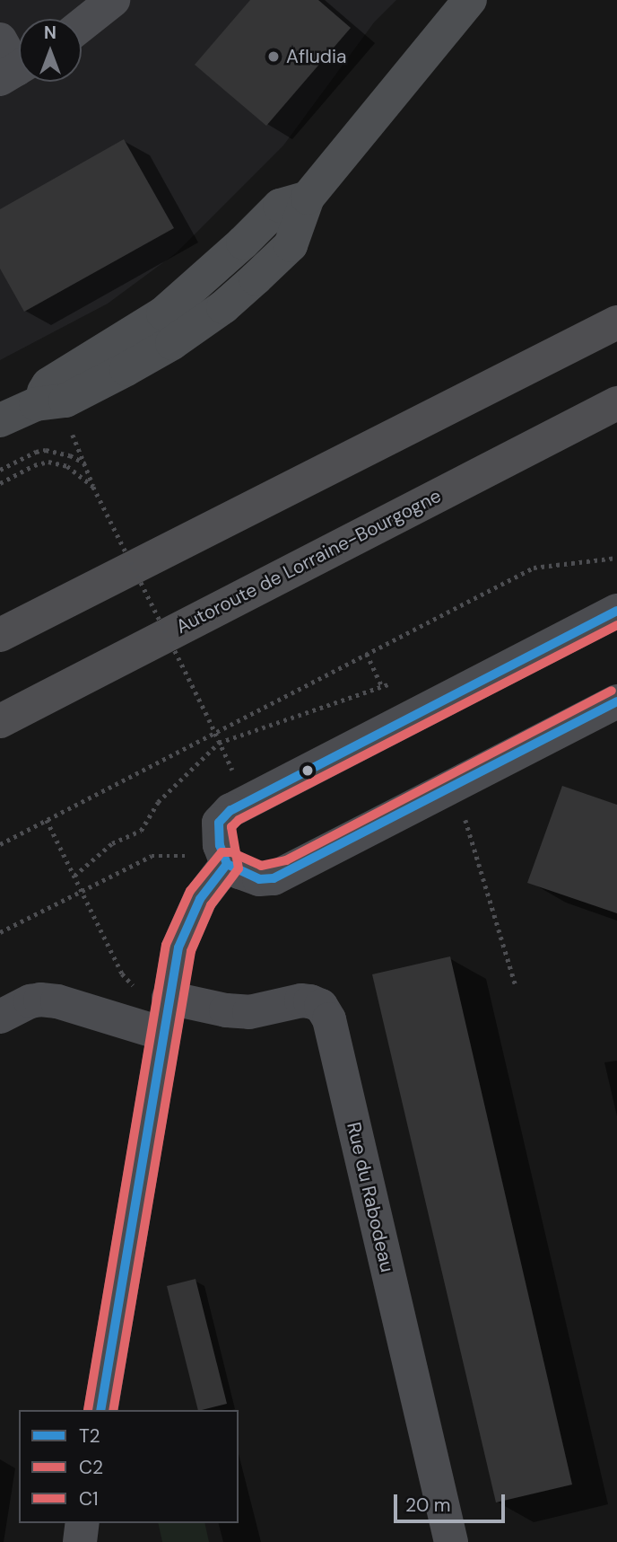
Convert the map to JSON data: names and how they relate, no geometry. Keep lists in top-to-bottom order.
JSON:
{
  "streets": {
    "highway": ["Autoroute de Lorraine-Bourgogne"],
    "street": ["Rue du Rabodeau"]
  },
  "places": ["Afludia"],
  "lines": ["transit line T2", "transit line C2", "transit line C1"],
  "legend": ["T2", "C2", "C1"],
  "scale_bar": "20 m",
  "north": "top"
}
